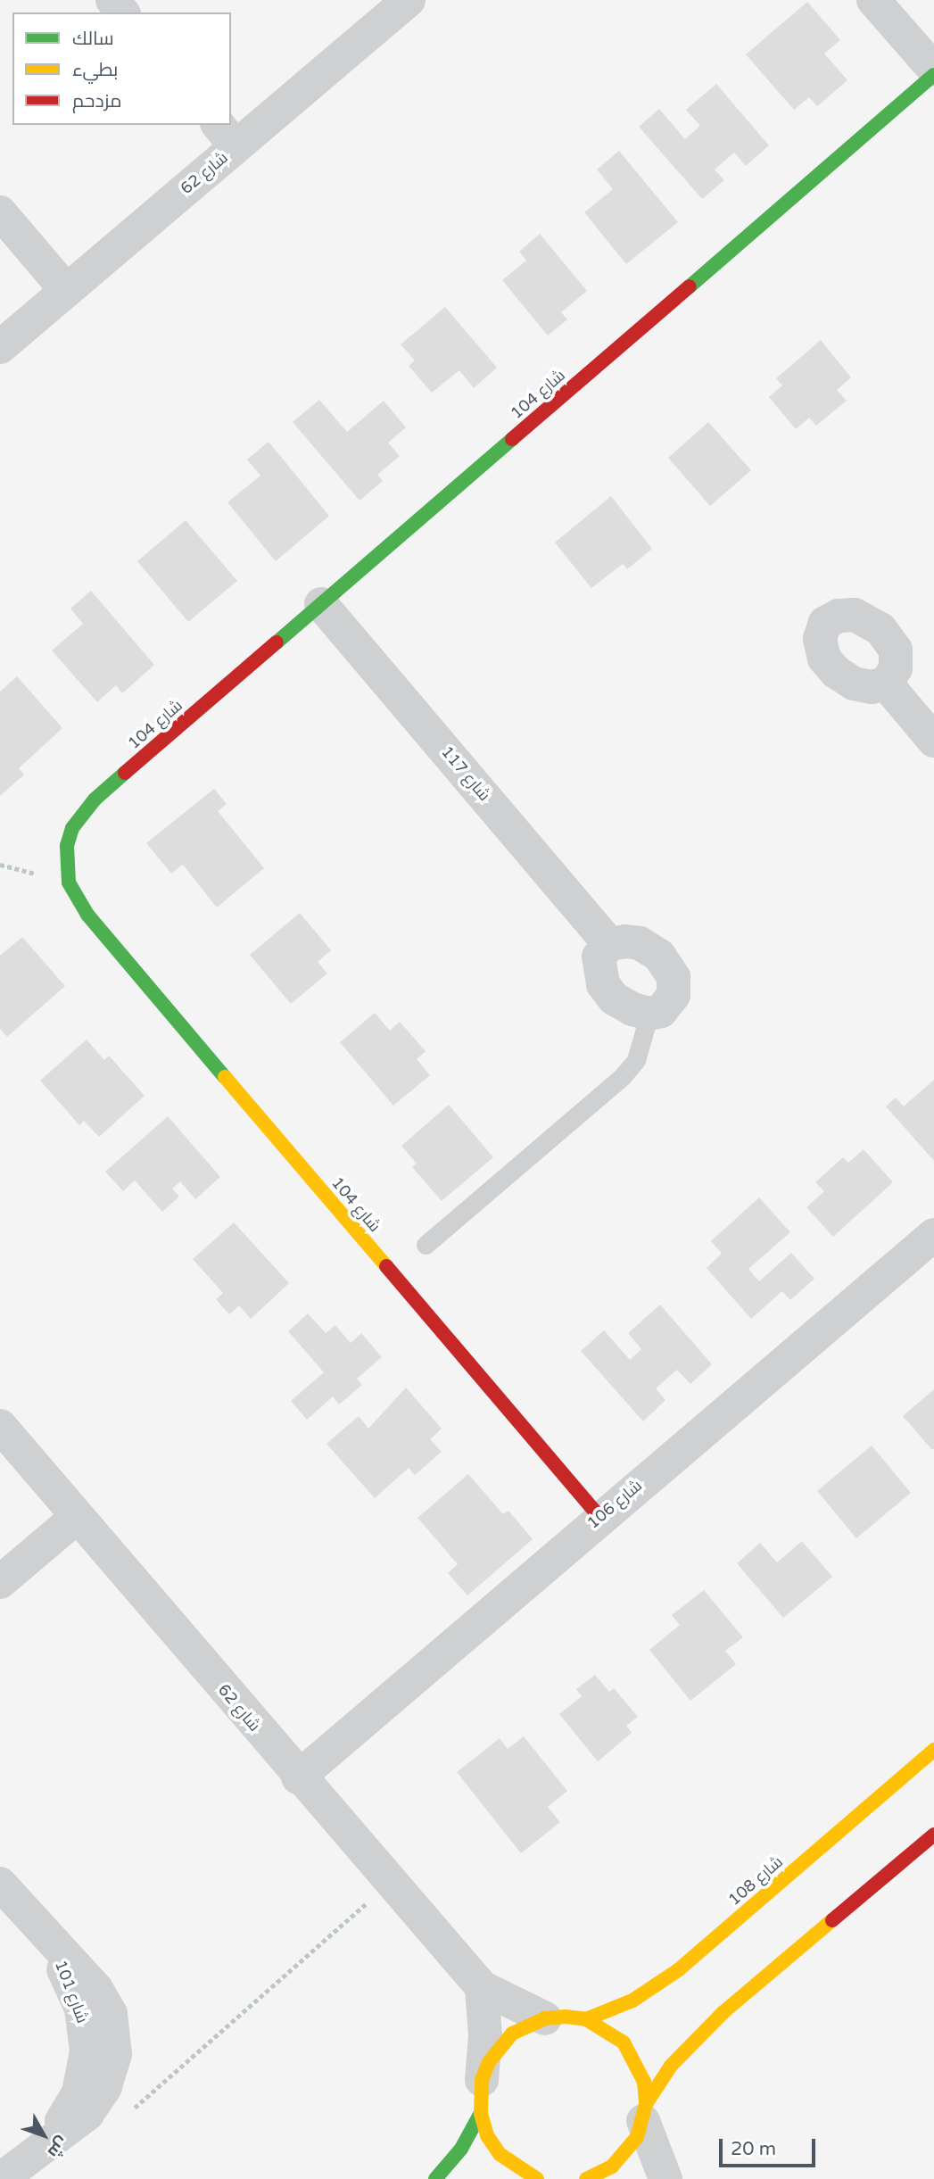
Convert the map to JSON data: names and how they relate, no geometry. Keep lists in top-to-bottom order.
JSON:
{
  "streets": {
    "street": [
      "شارع 62",
      "شارع 104",
      "شارع 117",
      "شارع 106",
      "شارع 108",
      "شارع 101"
    ]
  },
  "crossings": [
    ["شارع 62", "شارع 106"],
    ["شارع 104", "شارع 117"],
    ["شارع 104", "شارع 106"]
  ],
  "legend": ["سالك", "بطيء", "مزدحم"],
  "scale_bar": "20 m",
  "north": "bottom right"
}
